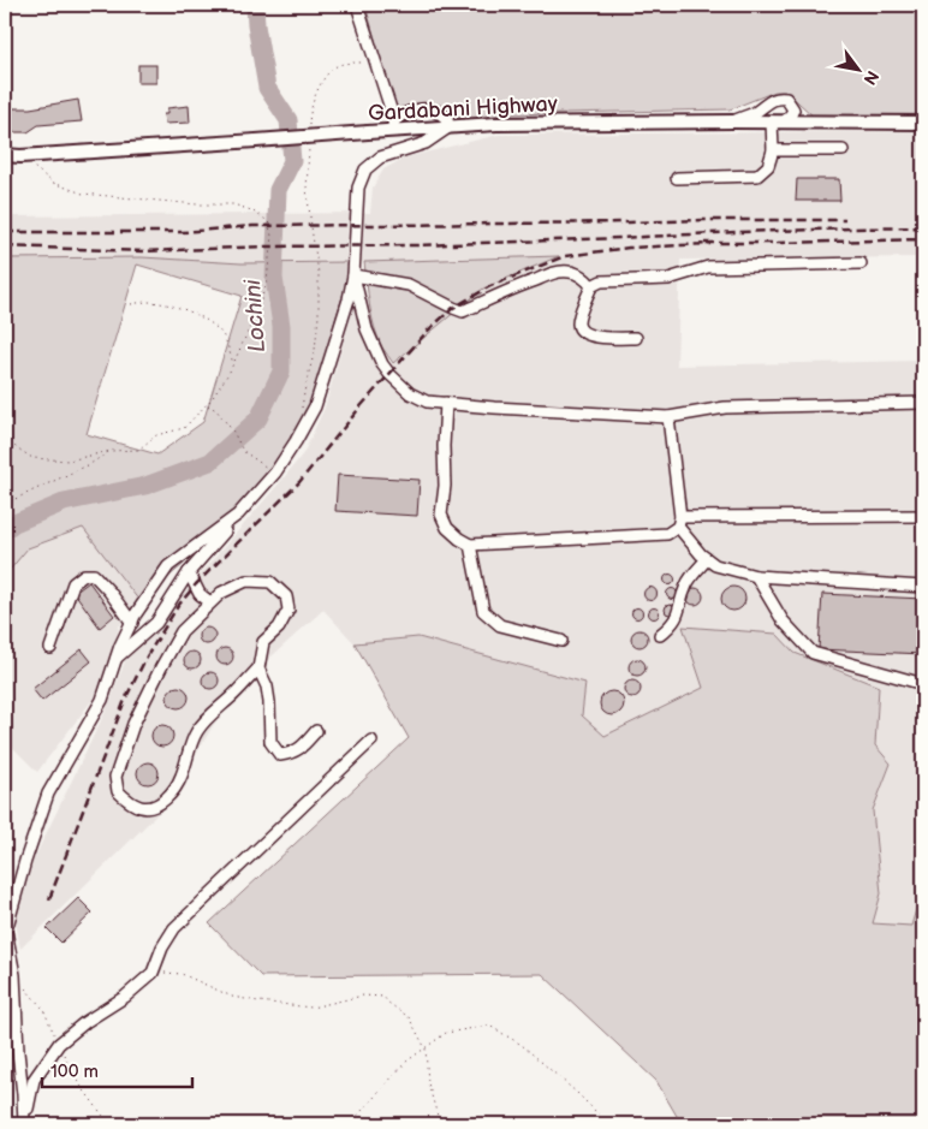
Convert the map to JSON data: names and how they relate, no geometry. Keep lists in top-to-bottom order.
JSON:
{
  "streets": {
    "main road": ["Gardabani Highway"]
  },
  "water": ["Lochini"],
  "scale_bar": "100 m",
  "north": "bottom right"
}
